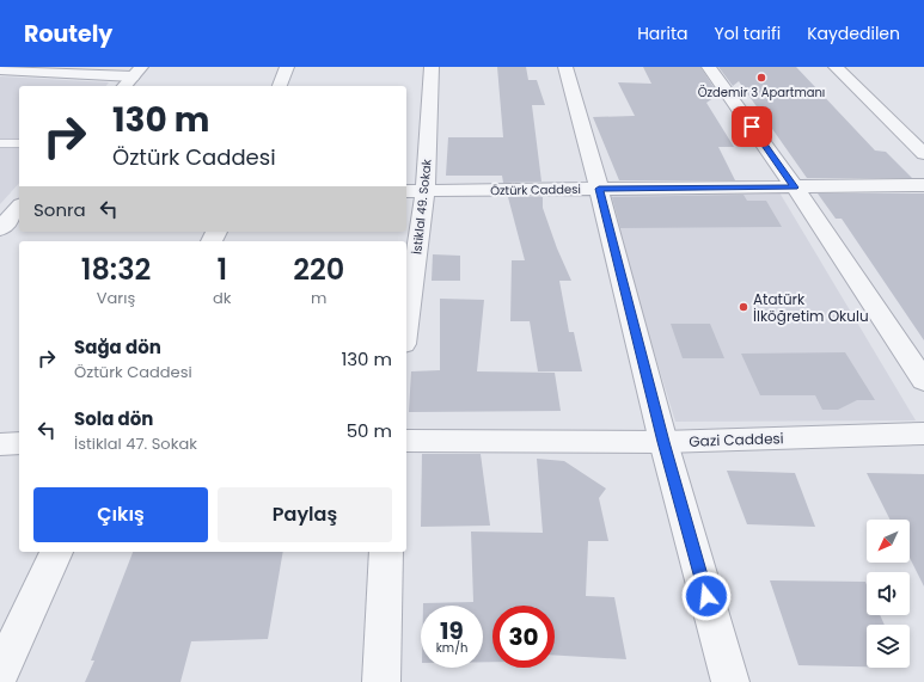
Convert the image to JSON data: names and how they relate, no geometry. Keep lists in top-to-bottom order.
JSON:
{
  "streets": {
    "street": ["Öztürk Caddesi", "İstiklal 49. Sokak", "Gazi Caddesi"]
  },
  "crossings": [
    ["Öztürk Caddesi", "İstiklal 49. Sokak"]
  ],
  "places": ["Özdemir 3 Apartmanı", "Atatürk İlköğretim Okulu"],
  "north": "bottom left",
  "page": {
    "header": "Routely",
    "nav": ["Harita", "Yol tarifi", "Kaydedilen"],
    "turn": ["130 m", "Öztürk Caddesi"],
    "then": "Sonra",
    "eta": [
      "18:32",
      "Varış",
      "1",
      "dk",
      "220",
      "m"
    ],
    "list": [
      {
        "name": "Sağa dön",
        "note": "Öztürk Caddesi",
        "value": "130 m"
      },
      {
        "name": "Sola dön",
        "note": "İstiklal 47. Sokak",
        "value": "50 m"
      }
    ],
    "buttons": ["Çıkış", "Paylaş"],
    "speed": "19 km/h",
    "limit": "30"
  }
}
